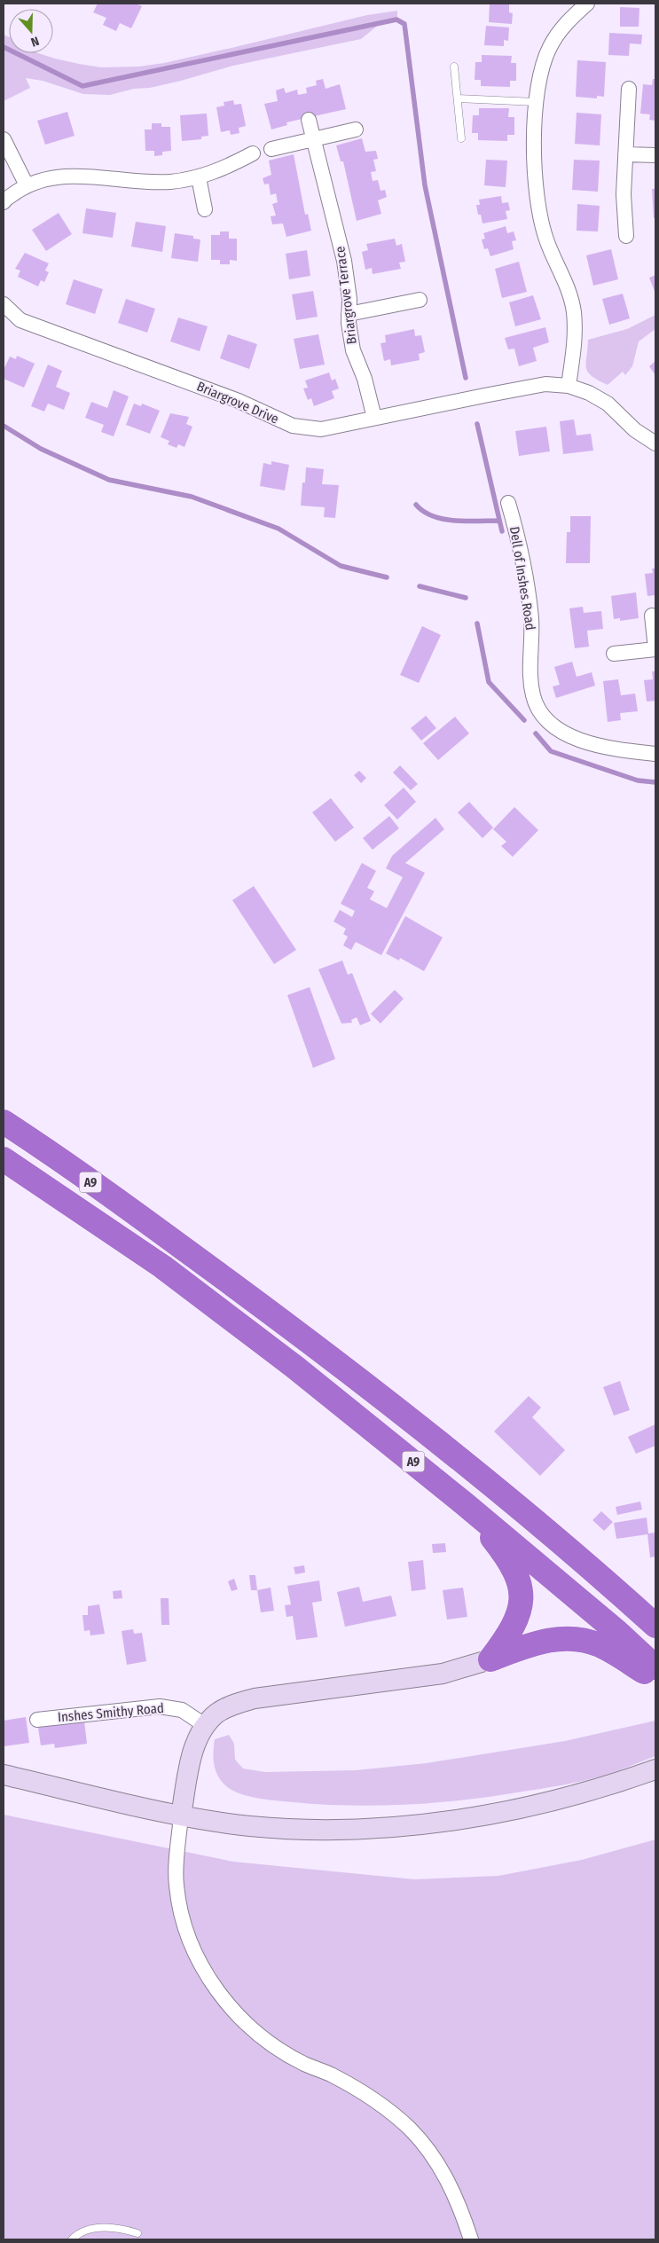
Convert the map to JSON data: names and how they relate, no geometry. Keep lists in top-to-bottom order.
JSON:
{
  "streets": {
    "highway": ["A9"],
    "street": [
      "Briargrove Terrace",
      "Briargrove Drive",
      "Dell of Inshes Road",
      "Inshes Smithy Road"
    ]
  },
  "crossings": [
    ["Briargrove Terrace", "Briargrove Drive"]
  ],
  "north": "bottom"
}
